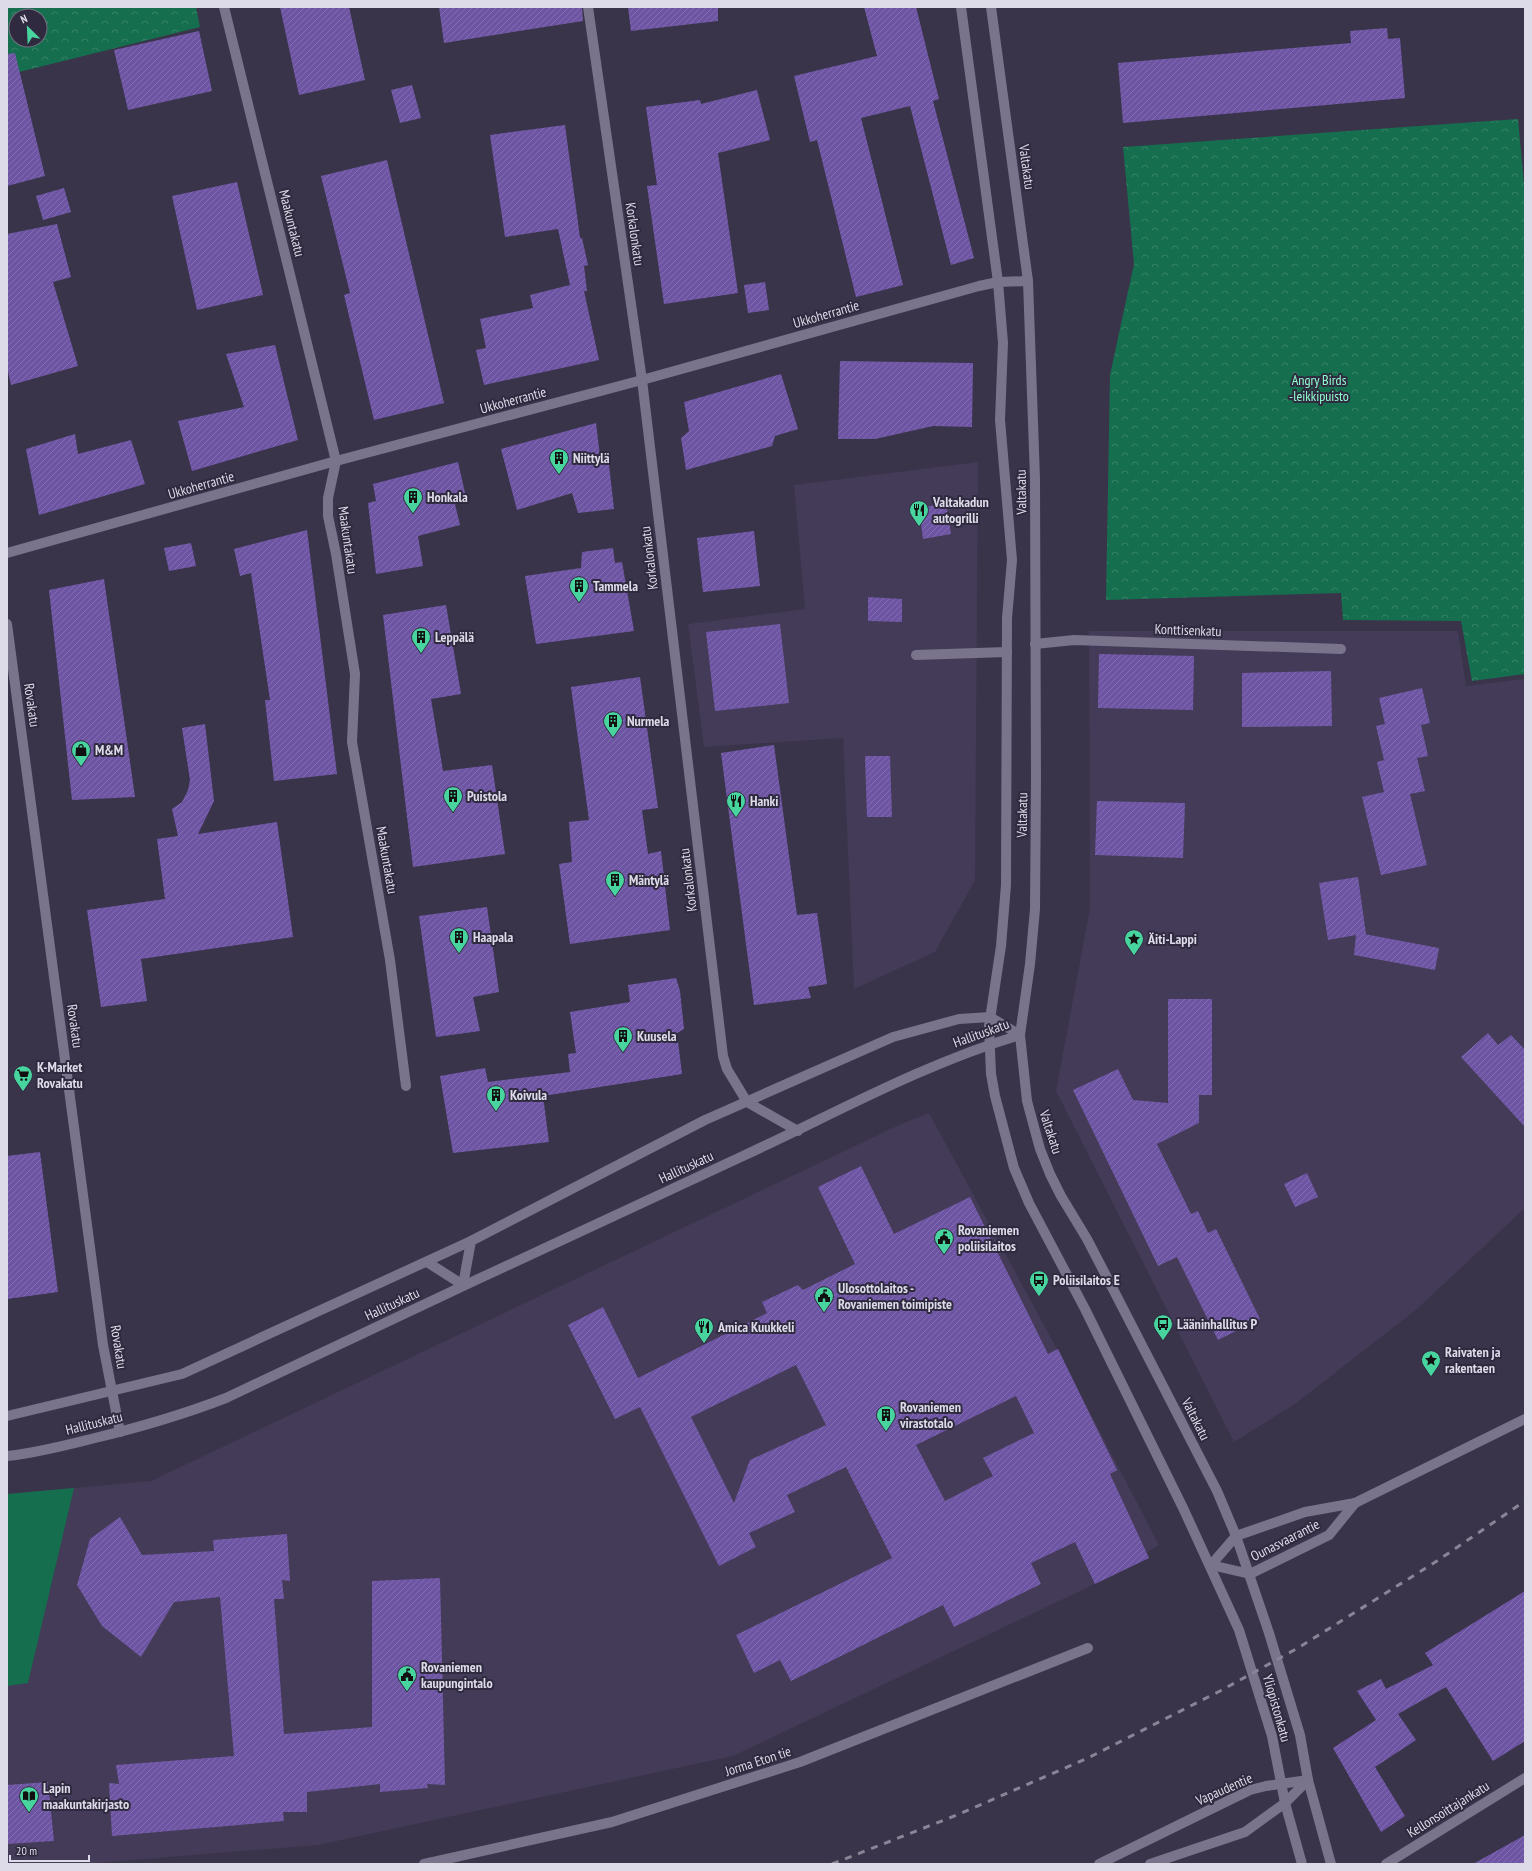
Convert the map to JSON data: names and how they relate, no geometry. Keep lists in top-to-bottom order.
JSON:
{
  "streets": {
    "street": [
      "Valtakatu",
      "Maakuntakatu",
      "Korkalonkatu",
      "Ukkoherrantie",
      "Konttisenkatu",
      "Rovakatu",
      "Hallituskatu",
      "Ounasvaarantie",
      "Yliopistonkatu",
      "Jorma Eton tie",
      "Vapaudentie",
      "Kellonsoittajankatu"
    ]
  },
  "crossings": [
    ["Valtakatu", "Ukkoherrantie"],
    ["Valtakatu", "Konttisenkatu"],
    ["Valtakatu", "Hallituskatu"],
    ["Valtakatu", "Ounasvaarantie"],
    ["Valtakatu", "Yliopistonkatu"],
    ["Maakuntakatu", "Ukkoherrantie"],
    ["Korkalonkatu", "Ukkoherrantie"],
    ["Korkalonkatu", "Hallituskatu"],
    ["Rovakatu", "Hallituskatu"],
    ["Ounasvaarantie", "Yliopistonkatu"],
    ["Yliopistonkatu", "Vapaudentie"]
  ],
  "parks": ["Angry Birds -leikkipuisto"],
  "places": {
    "building": [
      "Niittylä",
      "Honkala",
      "Tammela",
      "Leppälä",
      "Nurmela",
      "Puistola",
      "Mäntylä",
      "Haapala",
      "Kuusela",
      "Koivula",
      "Rovaniemen virastotalo"
    ],
    "restaurant": ["Valtakadun autogrilli", "Hanki", "Amica Kuukkeli"],
    "shop": ["M&M"],
    "place": ["Äiti-Lappi", "Raivaten ja rakentaen"],
    "supermarket": ["K-Market Rovakatu"],
    "public building": ["Rovaniemen poliisilaitos", "Ulosottolaitos - Rovaniemen toimipiste", "Rovaniemen kaupungintalo"],
    "bus stop": ["Poliisilaitos E", "Lääninhallitus P"],
    "library": ["Lapin maakuntakirjasto"]
  },
  "scale_bar": "20 m",
  "north": "top left"
}
